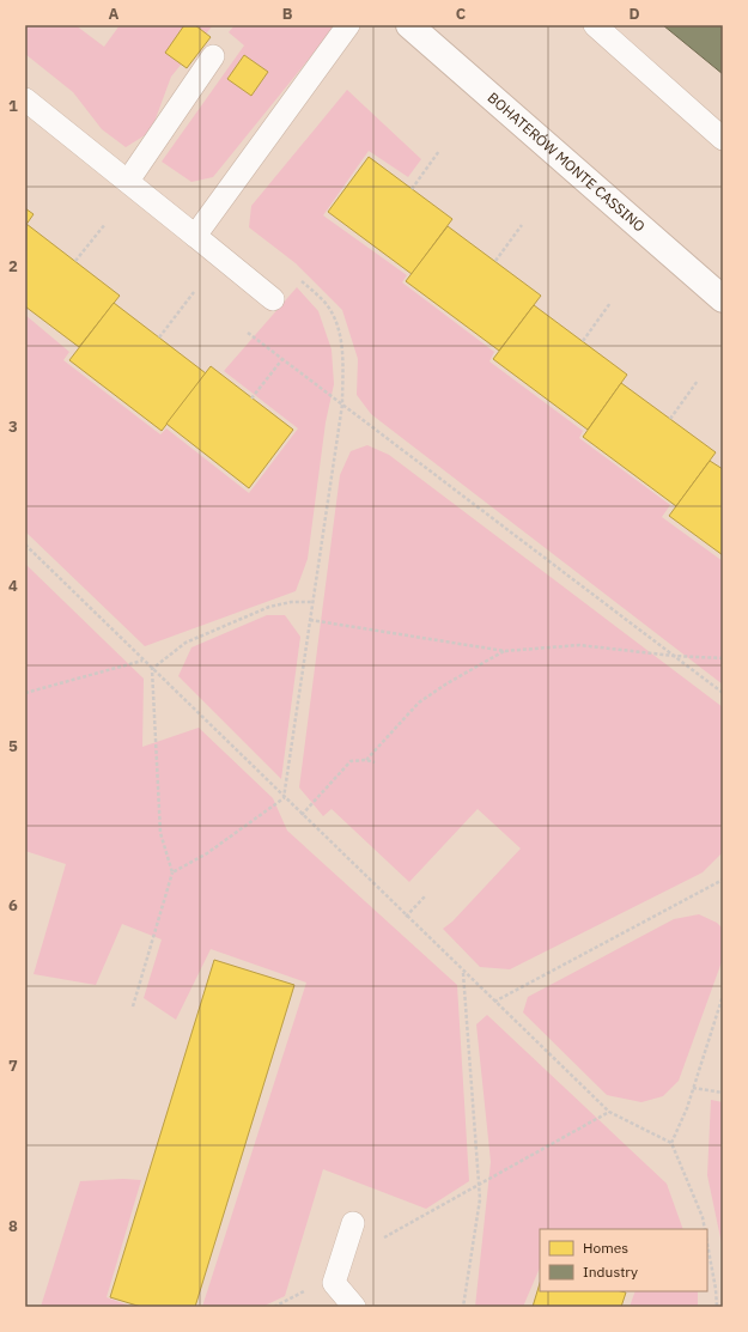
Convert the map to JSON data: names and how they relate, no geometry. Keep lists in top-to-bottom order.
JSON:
{
  "streets": {
    "street": ["BOHATERÓW MONTE CASSINO"]
  },
  "legend": ["Homes", "Industry"],
  "grid": {
    "columns": [
      "A",
      "B",
      "C",
      "D"
    ],
    "rows": [
      "1",
      "2",
      "3",
      "4",
      "5",
      "6",
      "7",
      "8"
    ]
  }
}
